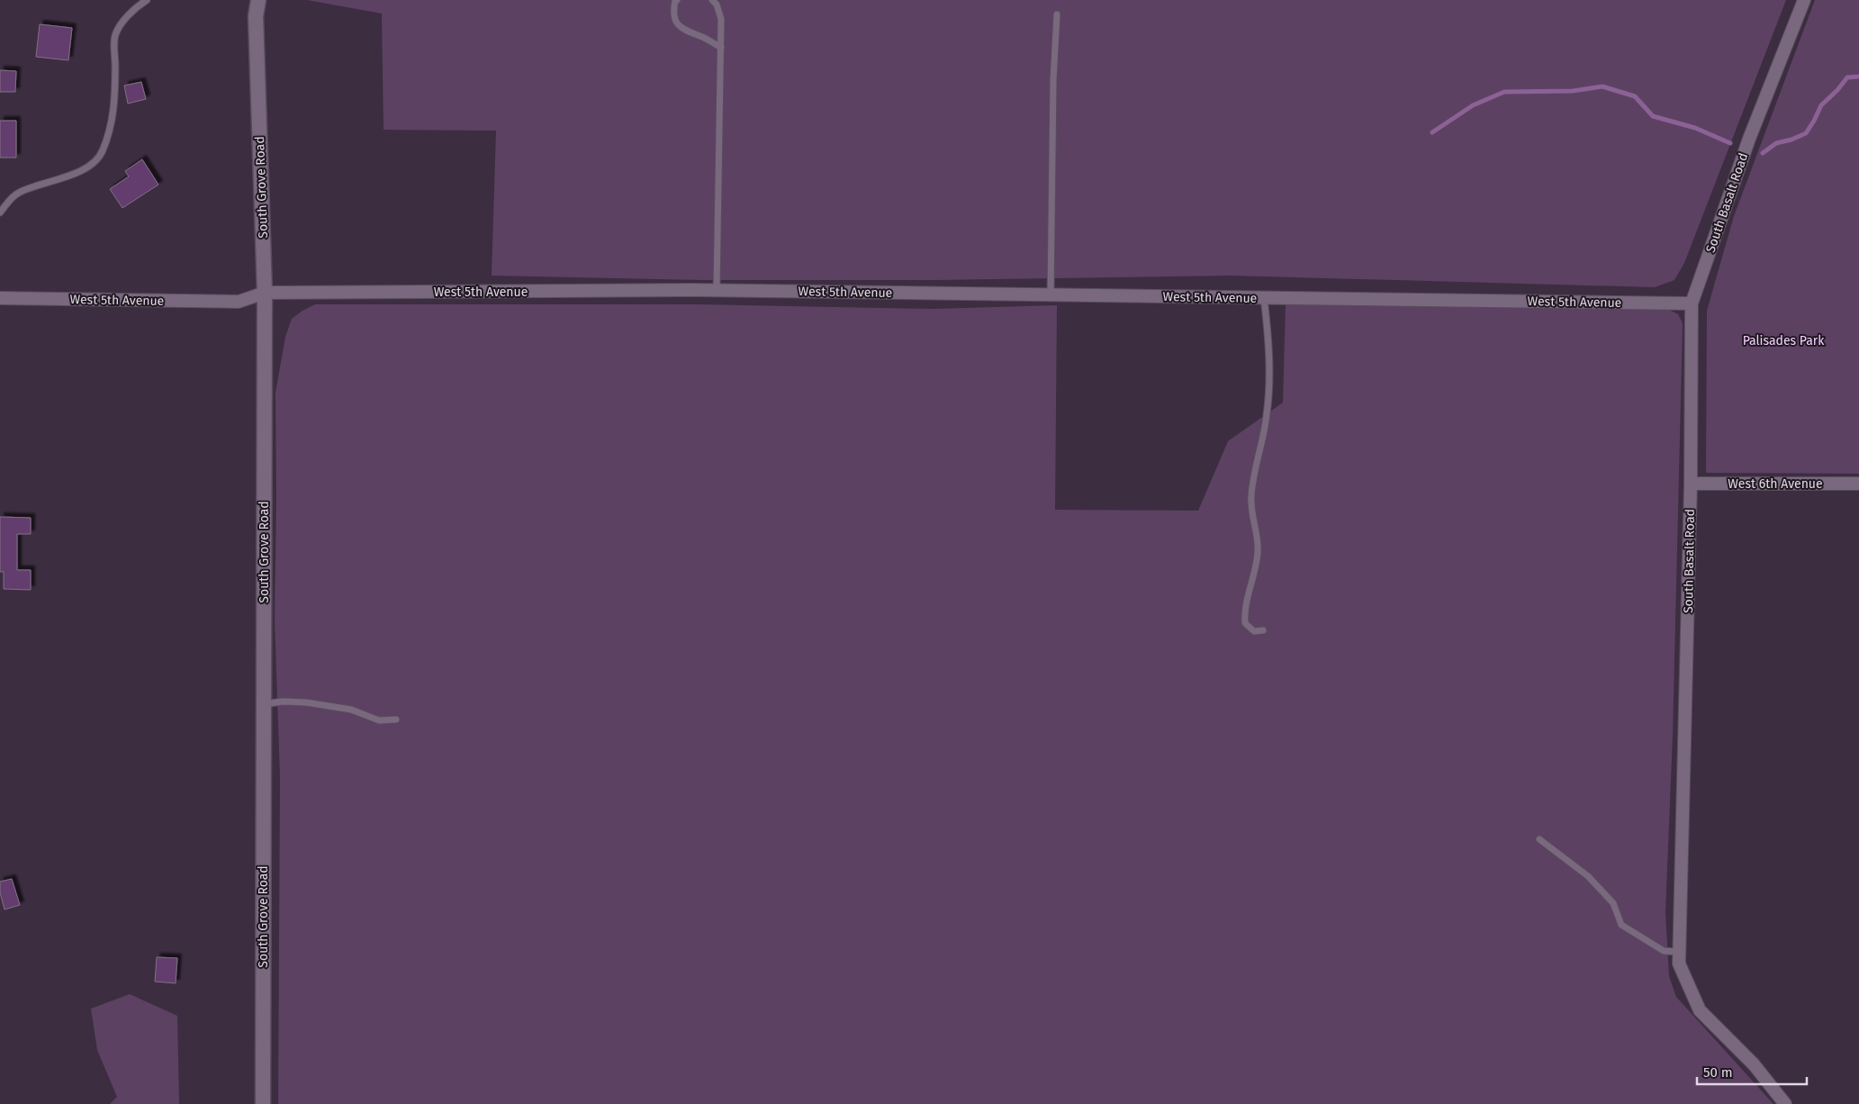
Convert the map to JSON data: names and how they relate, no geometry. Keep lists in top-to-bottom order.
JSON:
{
  "streets": {
    "street": [
      "South Grove Road",
      "South Basalt Road",
      "West 5th Avenue",
      "West 6th Avenue"
    ]
  },
  "crossings": [
    ["South Grove Road", "West 5th Avenue"],
    ["South Basalt Road", "West 5th Avenue"],
    ["South Basalt Road", "West 6th Avenue"]
  ],
  "parks": ["Palisades Park"],
  "scale_bar": "50 m"
}
